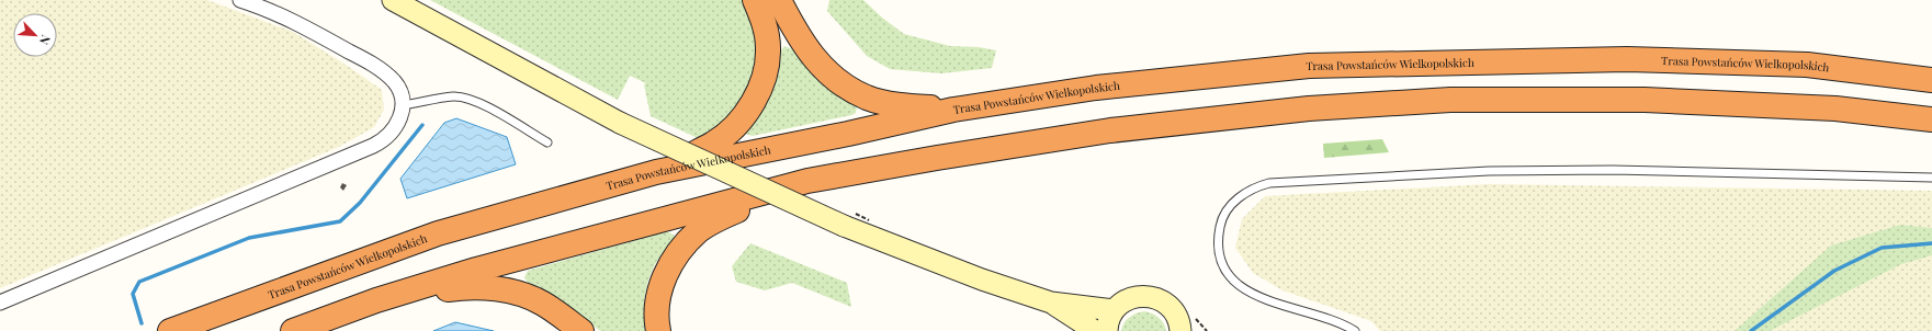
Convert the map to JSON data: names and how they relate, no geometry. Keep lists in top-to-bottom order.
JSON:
{
  "streets": {
    "highway": ["Trasa Powstańców Wielkopolskich"]
  },
  "north": "bottom right"
}
